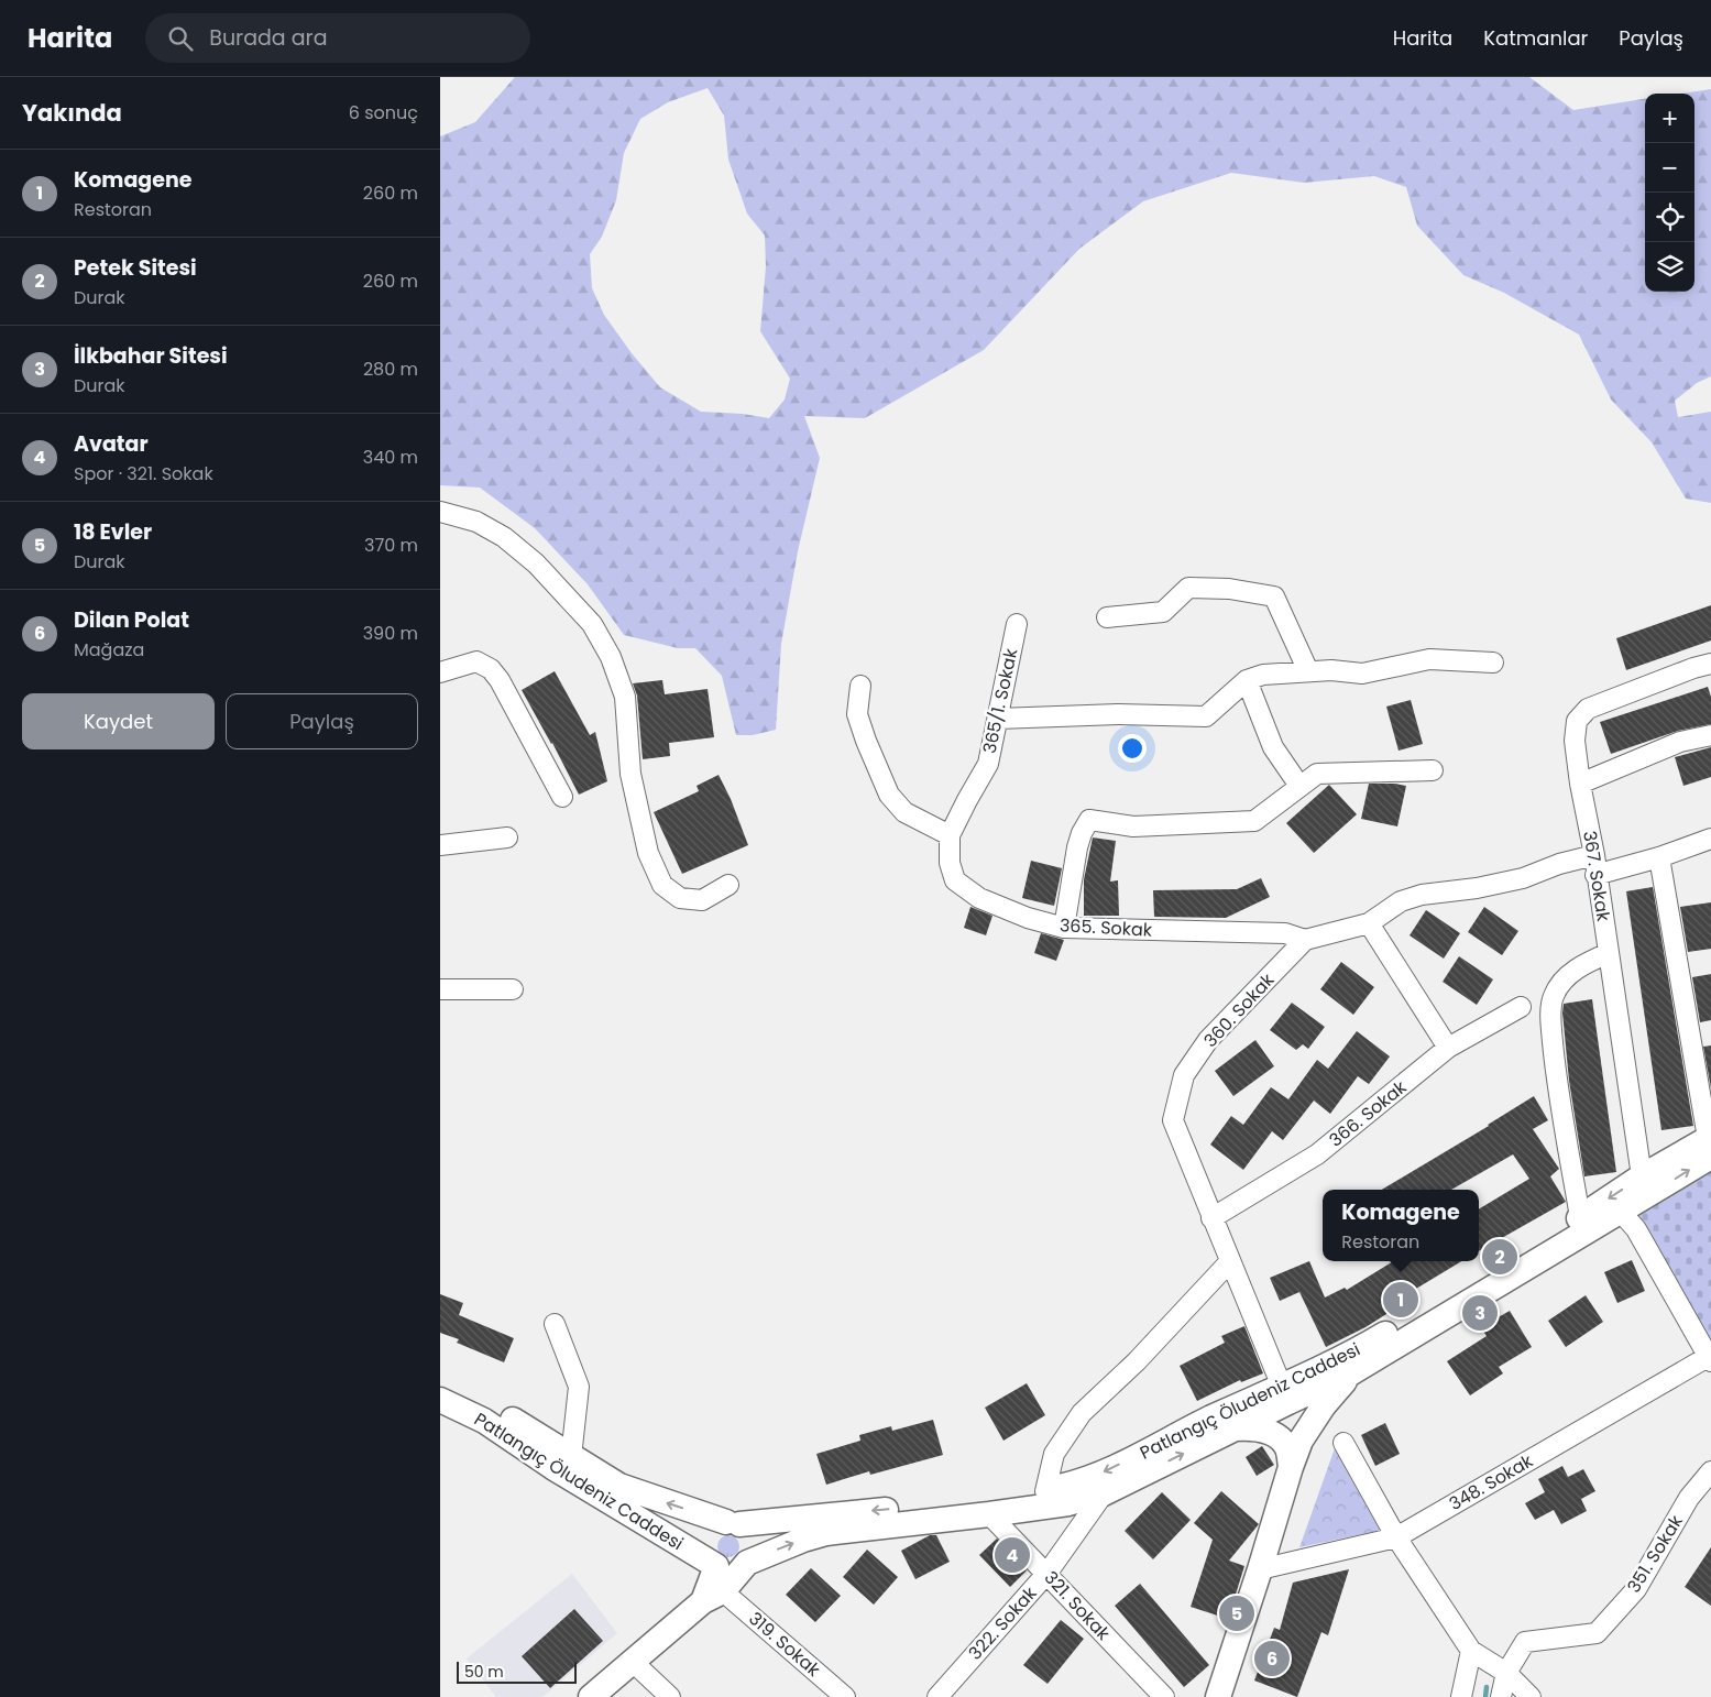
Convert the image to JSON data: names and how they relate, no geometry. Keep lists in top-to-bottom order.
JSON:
{
  "streets": {
    "main road": ["Patlangıç Öludeniz Caddesi"],
    "street": [
      "365/1. Sokak",
      "367. Sokak",
      "365. Sokak",
      "360. Sokak",
      "366. Sokak",
      "348. Sokak",
      "351. Sokak",
      "321. Sokak",
      "322. Sokak",
      "319. Sokak"
    ]
  },
  "crossings": [
    ["365/1. Sokak", "365. Sokak"],
    ["367. Sokak", "Patlangıç Öludeniz Caddesi"],
    ["365. Sokak", "360. Sokak"],
    ["360. Sokak", "366. Sokak"],
    ["360. Sokak", "Patlangıç Öludeniz Caddesi"],
    ["Patlangıç Öludeniz Caddesi", "321. Sokak"],
    ["Patlangıç Öludeniz Caddesi", "322. Sokak"],
    ["321. Sokak", "322. Sokak"]
  ],
  "scale_bar": "50 m",
  "page": {
    "header": "Harita",
    "search": "Burada ara",
    "nav": ["Harita", "Katmanlar", "Paylaş"],
    "heading": ["Yakında", "6 sonuç"],
    "map_buttons": ["+", "−"],
    "list": [
      {
        "mark": "1",
        "name": "Komagene",
        "note": "Restoran",
        "value": "260 m"
      },
      {
        "mark": "2",
        "name": "Petek Sitesi",
        "note": "Durak",
        "value": "260 m"
      },
      {
        "mark": "3",
        "name": "İlkbahar Sitesi",
        "note": "Durak",
        "value": "280 m"
      },
      {
        "mark": "4",
        "name": "Avatar",
        "note": "Spor · 321. Sokak",
        "value": "340 m"
      },
      {
        "mark": "5",
        "name": "18 Evler",
        "note": "Durak",
        "value": "370 m"
      },
      {
        "mark": "6",
        "name": "Dilan Polat",
        "note": "Mağaza",
        "value": "390 m"
      }
    ],
    "buttons": ["Kaydet", "Paylaş"],
    "popup": ["Komagene", "Restoran"],
    "pins": [
      "2",
      "1",
      "3",
      "4",
      "5",
      "6"
    ],
    "scale": "50 m"
  }
}
